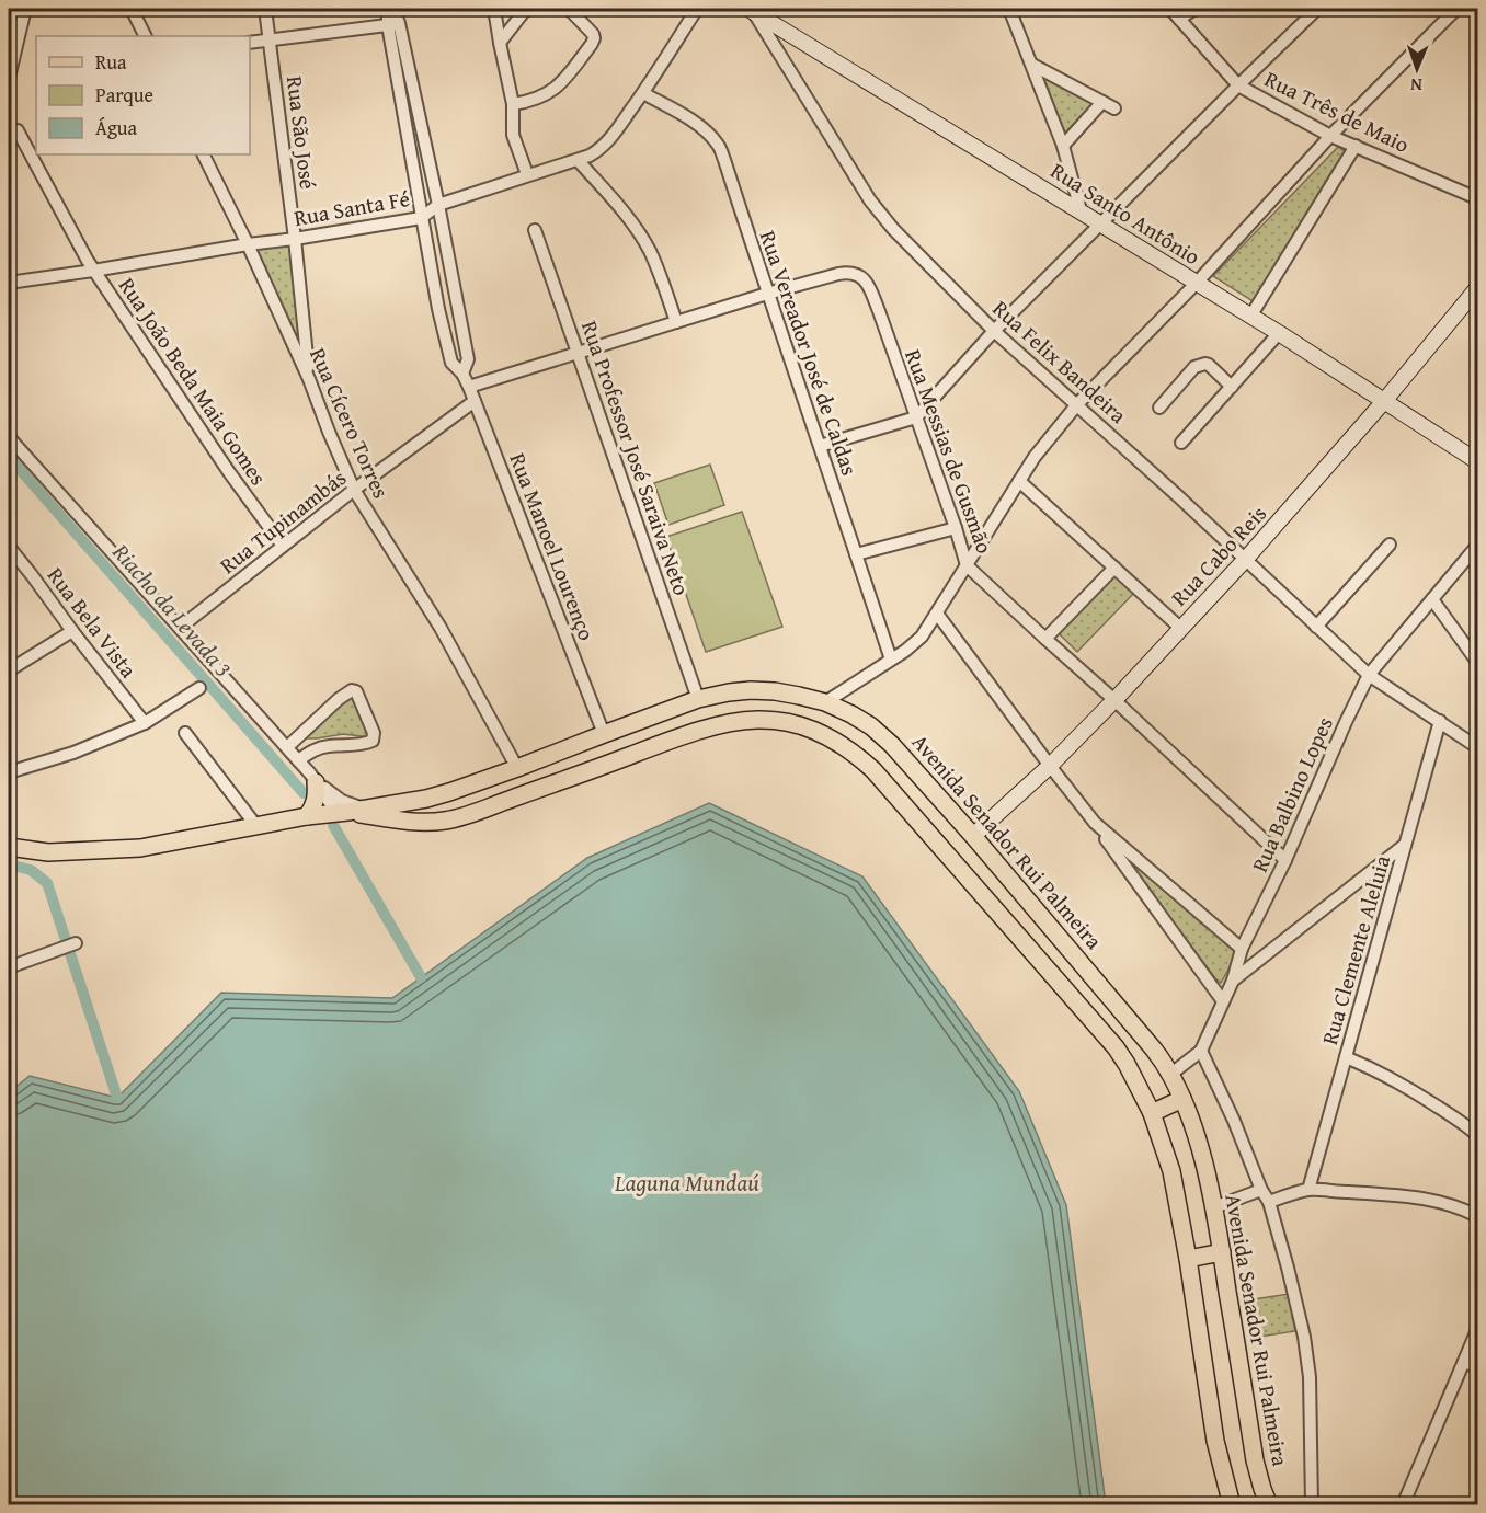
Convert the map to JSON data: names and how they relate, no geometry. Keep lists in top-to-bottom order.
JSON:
{
  "streets": {
    "main road": ["Avenida Senador Rui Palmeira"],
    "street": [
      "Rua Três de Maio",
      "Rua São José",
      "Rua Santa Fé",
      "Rua Santo Antônio",
      "Rua Vereador José de Caldas",
      "Rua Felix Bandeira",
      "Rua João Beda Maia Gomes",
      "Rua Cícero Torres",
      "Rua Messias de Gusmão",
      "Rua Professor José Saraiva Neto",
      "Rua Tupinambás",
      "Rua Manoel Lourenço",
      "Rua Cabo Reis",
      "Rua Bela Vista",
      "Rua Balbino Lopes",
      "Rua Clemente Aleluia"
    ]
  },
  "crossings": [
    ["Rua São José", "Rua Santa Fé"],
    ["Rua São José", "Rua Cícero Torres"],
    ["Rua Santa Fé", "Rua Vereador José de Caldas"],
    ["Rua Santa Fé", "Rua João Beda Maia Gomes"],
    ["Rua Santa Fé", "Rua Cícero Torres"],
    ["Rua Santa Fé", "Rua Manoel Lourenço"],
    ["Rua Santo Antônio", "Rua Felix Bandeira"],
    ["Rua Santo Antônio", "Rua Cabo Reis"],
    ["Rua Vereador José de Caldas", "Rua Messias de Gusmão"],
    ["Rua Felix Bandeira", "Rua Cabo Reis"],
    ["Rua Felix Bandeira", "Rua Balbino Lopes"],
    ["Rua Felix Bandeira", "Rua Clemente Aleluia"],
    ["Rua João Beda Maia Gomes", "Rua Tupinambás"],
    ["Rua Cícero Torres", "Rua Tupinambás"],
    ["Rua Cícero Torres", "Avenida Senador Rui Palmeira"],
    ["Rua Messias de Gusmão", "Rua Cabo Reis"],
    ["Rua Messias de Gusmão", "Rua Balbino Lopes"],
    ["Rua Professor José Saraiva Neto", "Avenida Senador Rui Palmeira"],
    ["Rua Tupinambás", "Rua Manoel Lourenço"],
    ["Rua Manoel Lourenço", "Avenida Senador Rui Palmeira"],
    ["Rua Cabo Reis", "Avenida Senador Rui Palmeira"],
    ["Rua Balbino Lopes", "Avenida Senador Rui Palmeira"]
  ],
  "water": ["Riacho da Levada 3", "Laguna Mundaú"],
  "legend": ["Rua", "Parque", "Água"],
  "north": "bottom"
}
